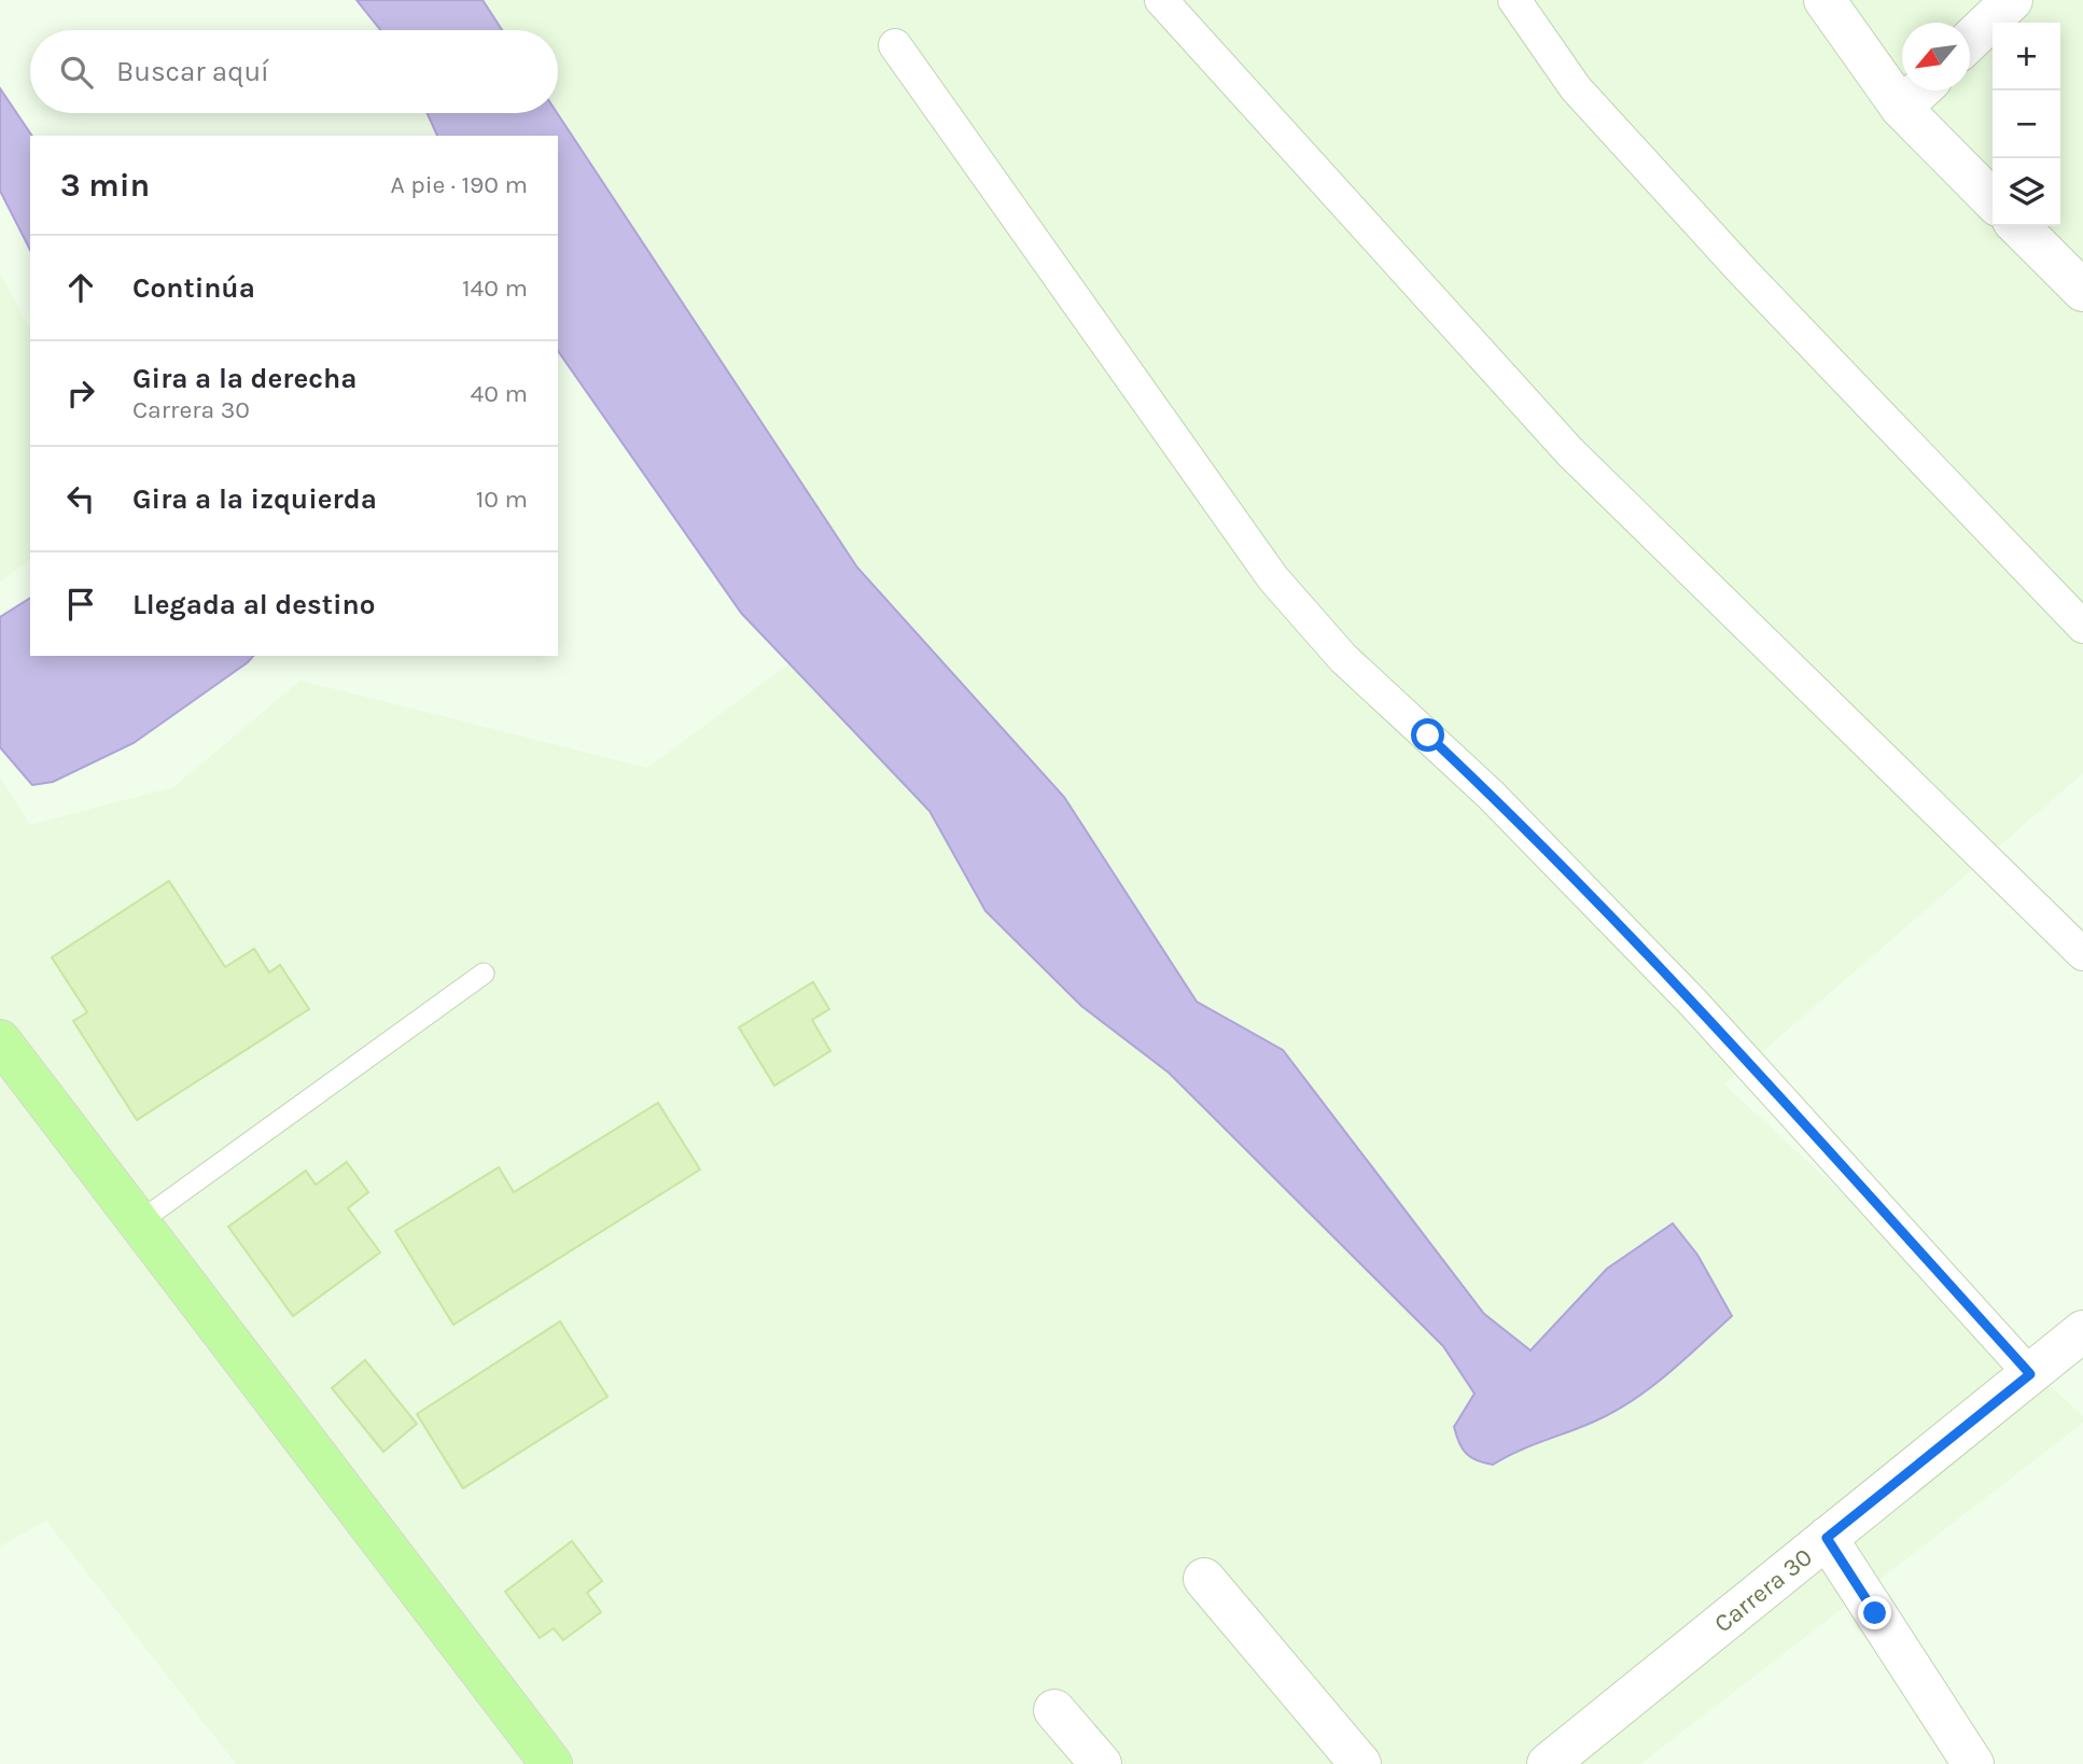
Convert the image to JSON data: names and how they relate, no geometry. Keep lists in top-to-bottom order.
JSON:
{
  "streets": {
    "street": ["Carrera 30"]
  },
  "north": "bottom left",
  "page": {
    "map_buttons": ["+", "−"],
    "search": "Buscar aquí",
    "heading": ["3 min", "A pie · 190 m"],
    "list": [
      ["Continúa", "140 m"],
      ["Gira a la derecha", "Carrera 30", "40 m"],
      ["Gira a la izquierda", "10 m"],
      "Llegada al destino"
    ]
  }
}
